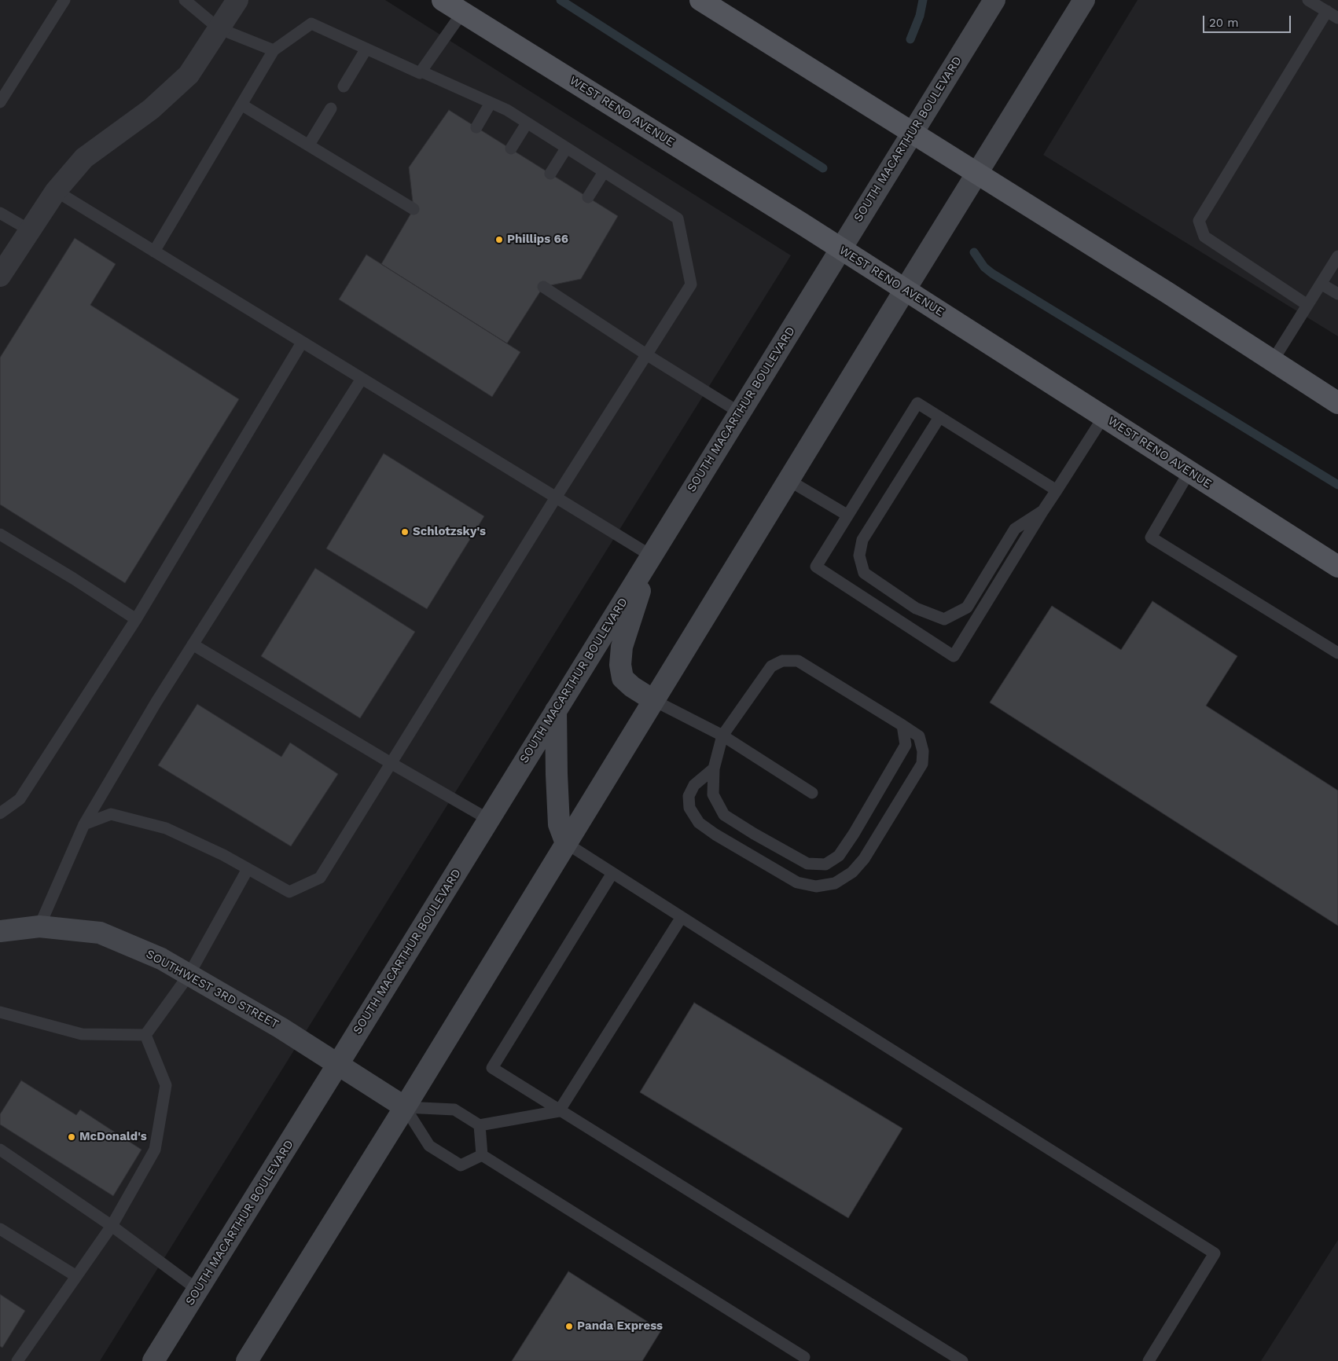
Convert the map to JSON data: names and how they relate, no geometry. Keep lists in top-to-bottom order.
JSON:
{
  "streets": {
    "main road": ["WEST RENO AVENUE", "SOUTH MACARTHUR BOULEVARD", "SOUTHWEST 3RD STREET"]
  },
  "crossings": [
    ["WEST RENO AVENUE", "SOUTH MACARTHUR BOULEVARD"],
    ["SOUTH MACARTHUR BOULEVARD", "SOUTHWEST 3RD STREET"]
  ],
  "places": [
    "Phillips 66",
    "Schlotzsky's",
    "McDonald's",
    "Panda Express"
  ],
  "scale_bar": "20 m"
}
